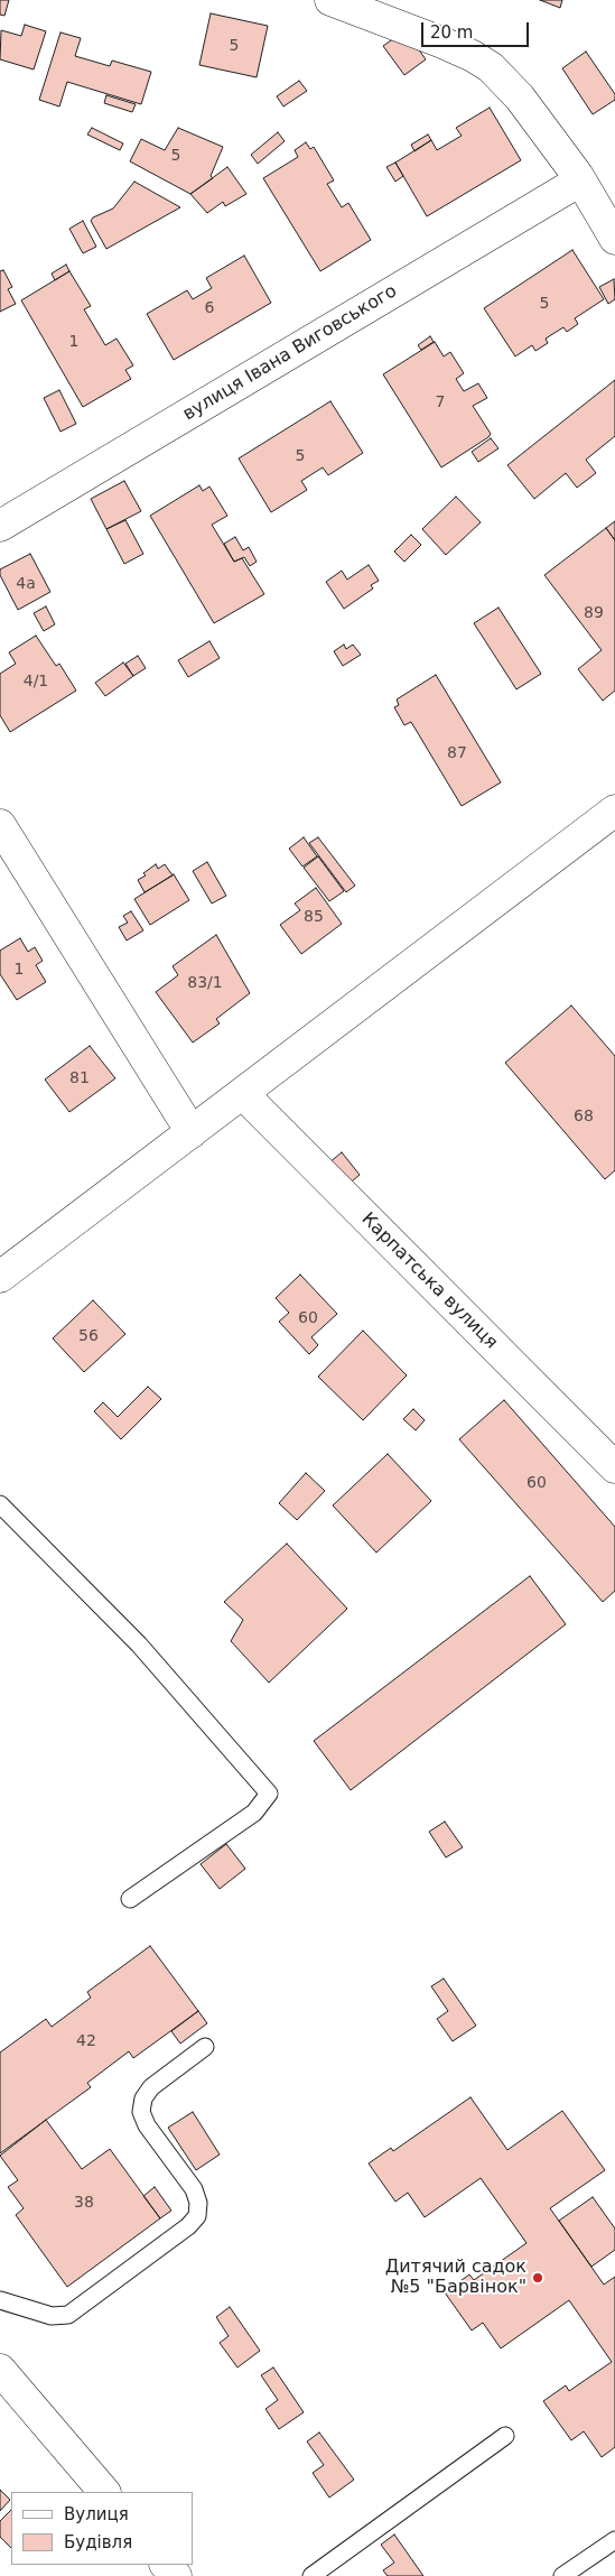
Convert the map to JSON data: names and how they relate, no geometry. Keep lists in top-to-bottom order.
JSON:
{
  "streets": {
    "street": ["вулиця Івана Виговського"]
  },
  "places": ["Дитячий садок №5 \"Барвінок\""],
  "house_numbers": [
    "5",
    "5",
    "5",
    "6",
    "1",
    "7",
    "5",
    "4а",
    "89",
    "4/1",
    "87",
    "85",
    "1",
    "83/1",
    "81",
    "68",
    "60",
    "56",
    "60",
    "42",
    "38"
  ],
  "legend": ["Вулиця", "Будівля"],
  "scale_bar": "20 m"
}
